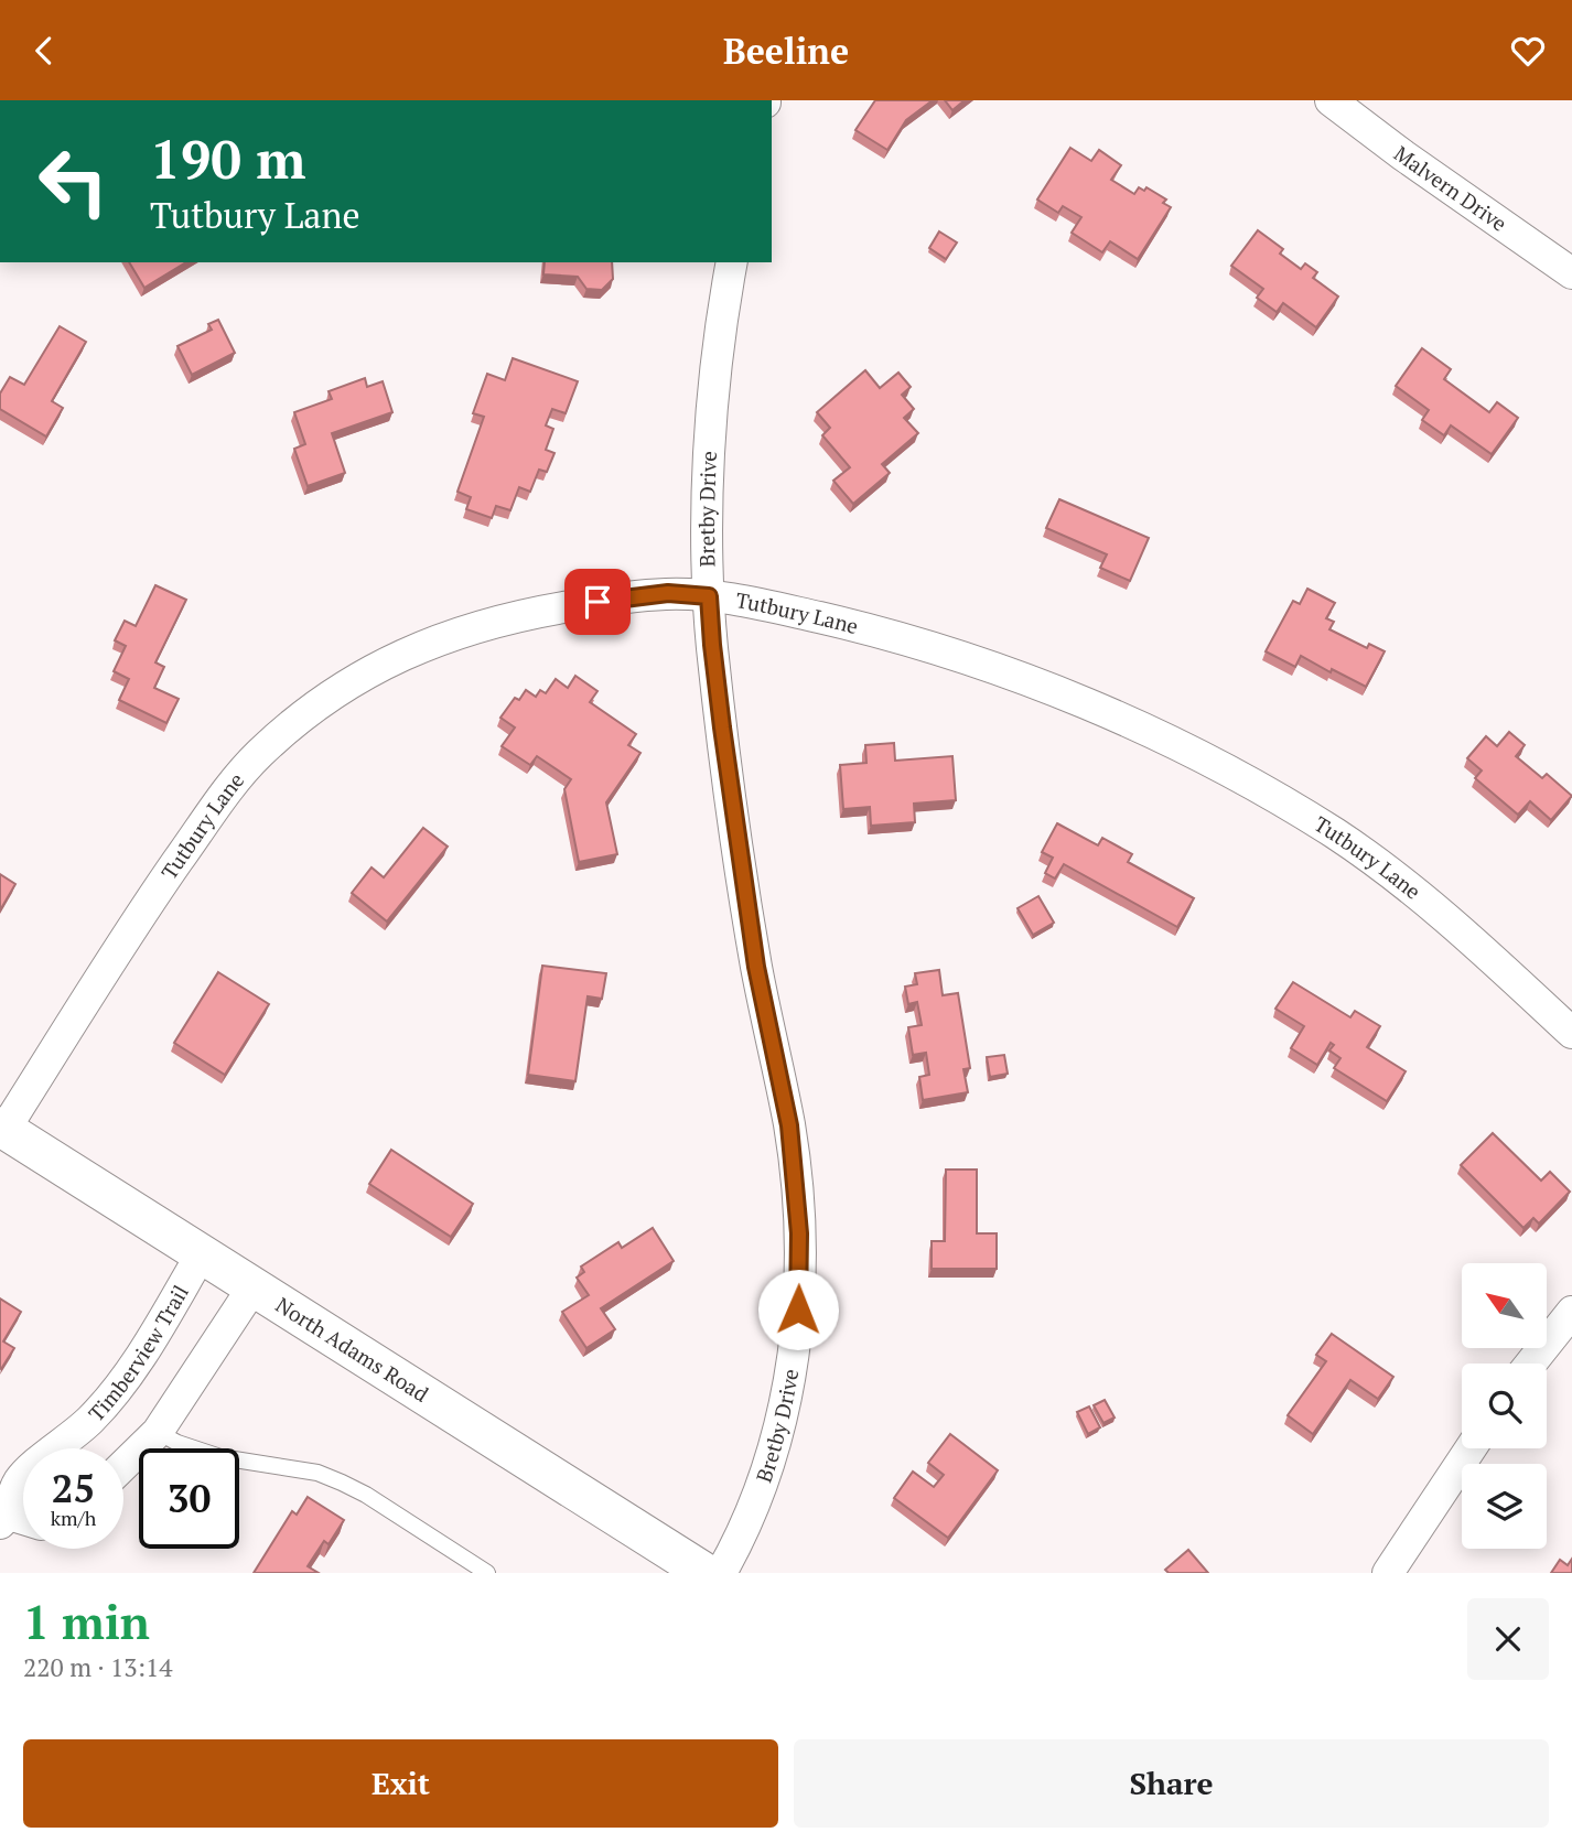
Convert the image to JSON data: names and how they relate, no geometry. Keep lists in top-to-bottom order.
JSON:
{
  "streets": {
    "street": [
      "Malvern Drive",
      "Bretby Drive",
      "Tutbury Lane",
      "North Adams Road",
      "Timberview Trail"
    ]
  },
  "crossings": [
    ["Bretby Drive", "Tutbury Lane"],
    ["Tutbury Lane", "North Adams Road"],
    ["North Adams Road", "Timberview Trail"]
  ],
  "north": "top left",
  "page": {
    "header": "Beeline",
    "turn": ["190 m", "Tutbury Lane"],
    "speed": "25 km/h",
    "limit": "30",
    "heading": ["1 min", "220 m · 13:14"],
    "buttons": ["Exit", "Share"]
  }
}
